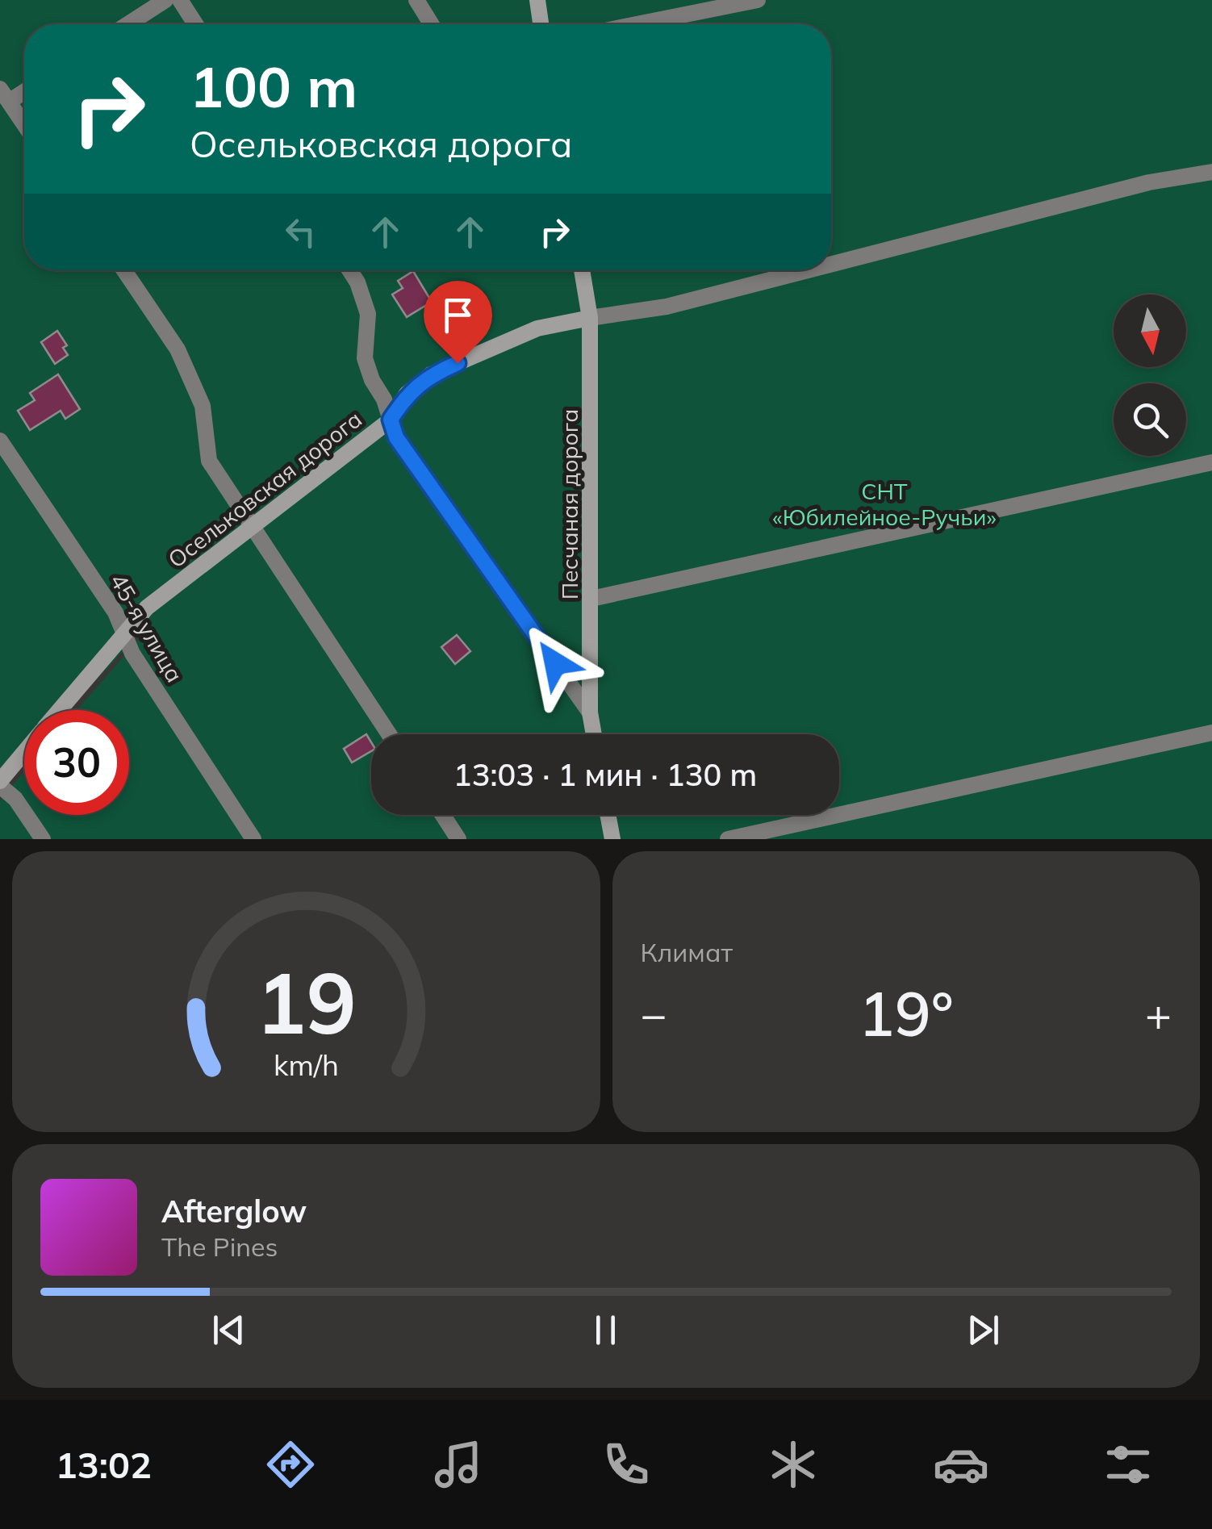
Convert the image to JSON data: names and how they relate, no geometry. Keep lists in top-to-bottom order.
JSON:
{
  "streets": {
    "street": ["Осельковская дорога", "Песчаная дорога", "45-я улица"]
  },
  "crossings": [
    ["Осельковская дорога", "Песчаная дорога"],
    ["Осельковская дорога", "45-я улица"]
  ],
  "parks": ["СНТ «Юбилейное-Ручьи»"],
  "north": "bottom",
  "page": {
    "turn": ["100 m", "Осельковская дорога"],
    "limit": "30",
    "trip": "13:03 · 1 мин · 130 m",
    "tile": "Климат",
    "heat": ["−", "19°", "+"],
    "song": ["Afterglow", "The Pines"],
    "tabs": "13:02",
    "gauge": ["19", "km/h"]
  }
}
